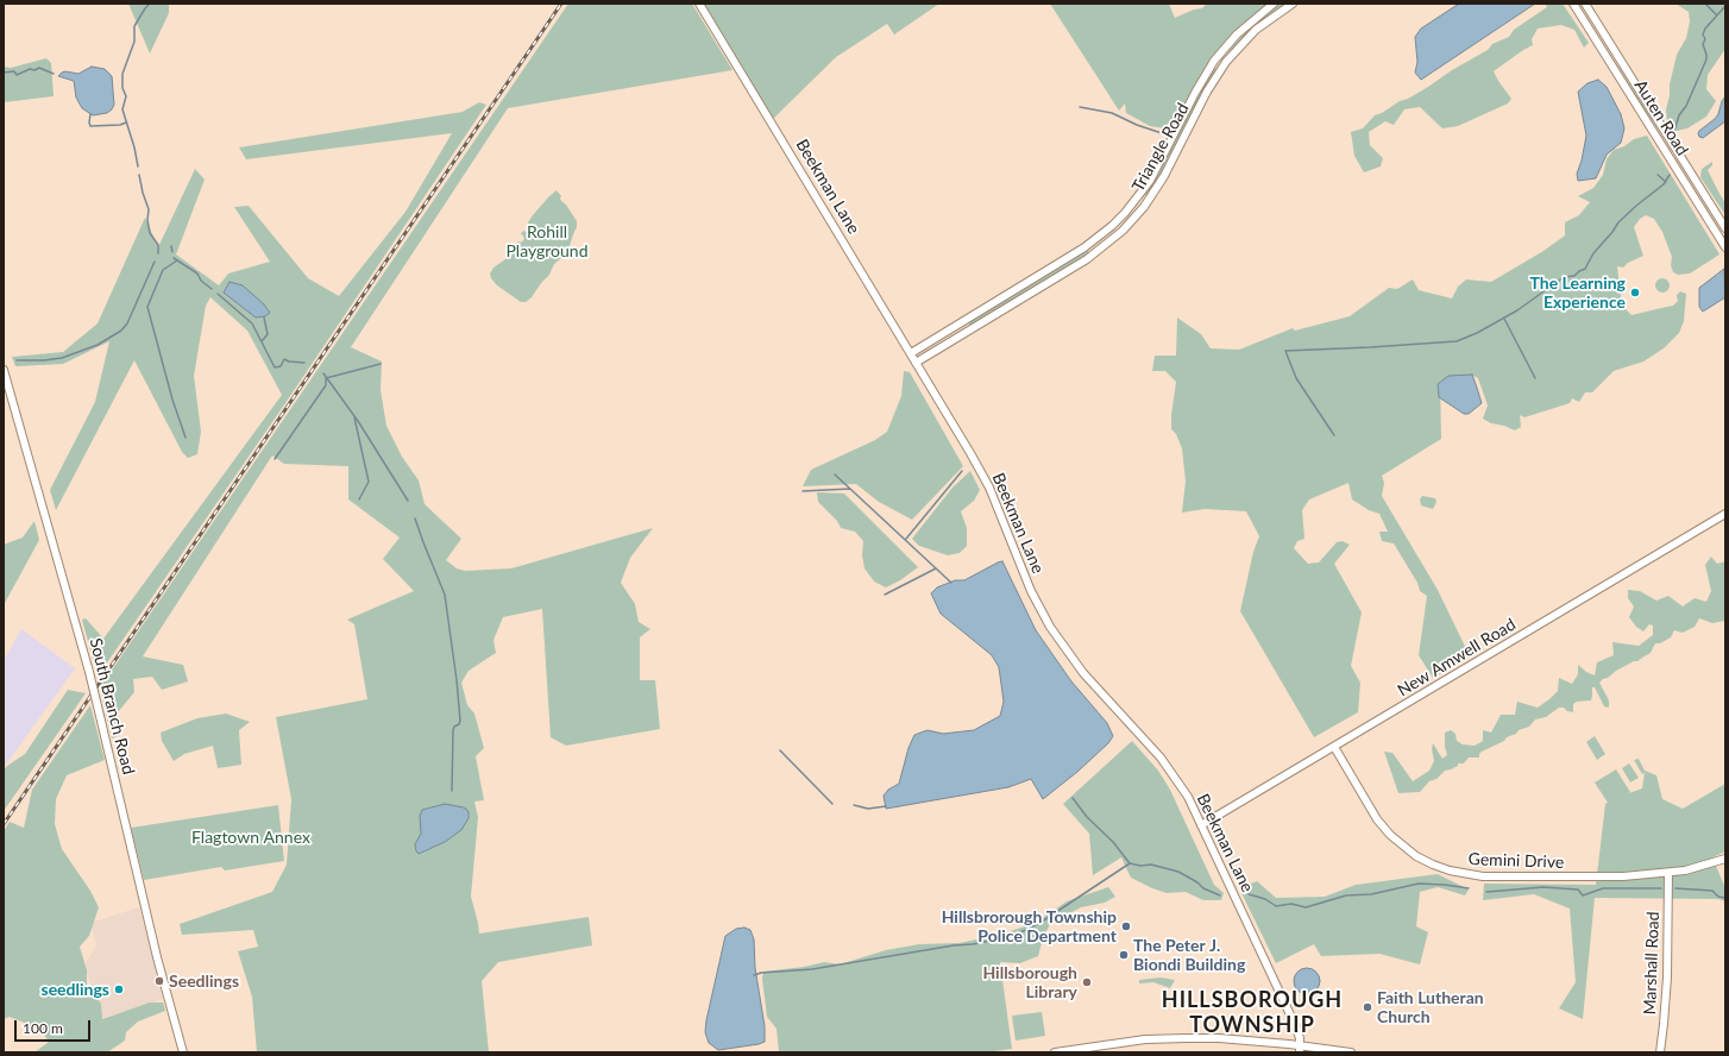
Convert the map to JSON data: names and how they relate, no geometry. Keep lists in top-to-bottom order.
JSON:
{
  "streets": {
    "street": [
      "Auten Road",
      "Triangle Road",
      "Beekman Lane",
      "New Amwell Road",
      "South Branch Road",
      "Gemini Drive",
      "Marshall Road"
    ]
  },
  "crossings": [
    ["Triangle Road", "Beekman Lane"],
    ["Beekman Lane", "New Amwell Road"],
    ["New Amwell Road", "Gemini Drive"],
    ["Gemini Drive", "Marshall Road"]
  ],
  "districts": ["HILLSBOROUGH TOWNSHIP"],
  "parks": ["Rohill Playground", "Flagtown Annex"],
  "places": [
    "The Learning Experience",
    "Hillsbrorough Township Police Department",
    "The Peter J. Biondi Building",
    "Seedlings",
    "Hillsborough Library",
    "seedlings",
    "Faith Lutheran Church"
  ],
  "scale_bar": "100 m"
}
